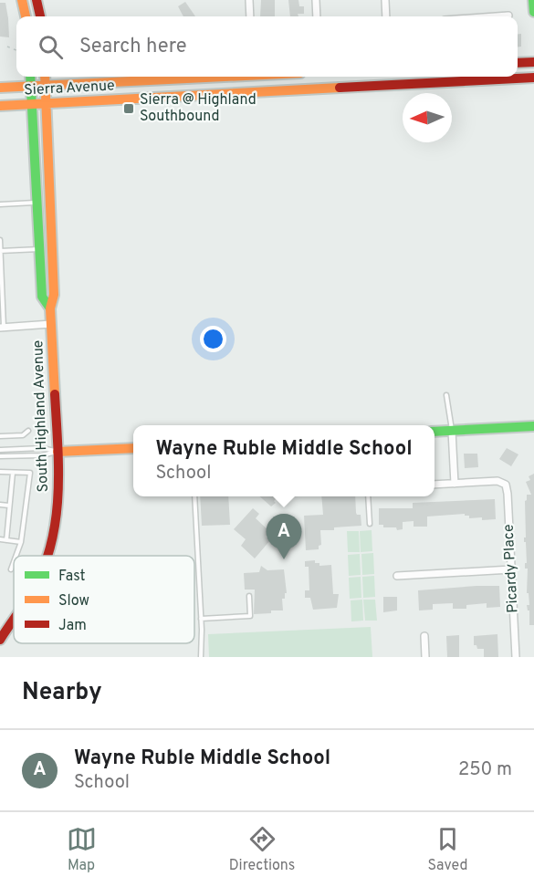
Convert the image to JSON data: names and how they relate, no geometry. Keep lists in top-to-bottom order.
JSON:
{
  "streets": {
    "street": ["Sierra Avenue", "South Highland Avenue", "Picardy Place"]
  },
  "crossings": [
    ["Sierra Avenue", "South Highland Avenue"]
  ],
  "places": {
    "transit": ["Sierra @ Highland Southbound"]
  },
  "legend": ["Fast", "Slow", "Jam"],
  "north": "left",
  "page": {
    "search": "Search here",
    "popup": ["Wayne Ruble Middle School", "School"],
    "pins": "A",
    "heading": "Nearby",
    "list": [
      {
        "mark": "A",
        "name": "Wayne Ruble Middle School",
        "note": "School",
        "value": "250 m"
      }
    ],
    "nav": ["Map", "Directions", "Saved"]
  }
}
